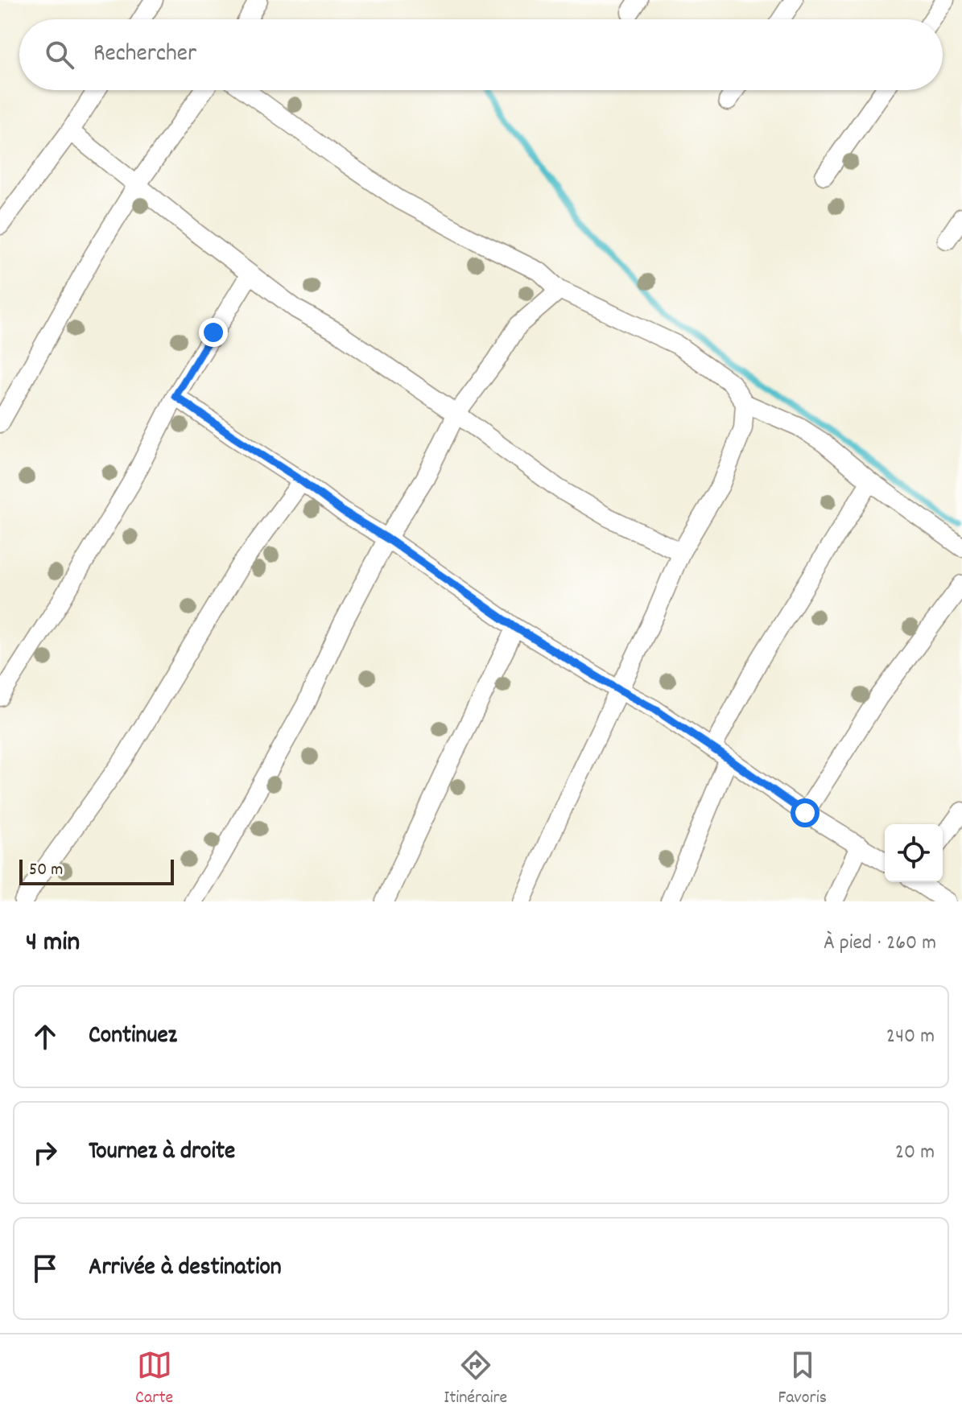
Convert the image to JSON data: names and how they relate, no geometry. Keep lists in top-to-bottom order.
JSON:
{
  "scale_bar": "50 m",
  "page": {
    "search": "Rechercher",
    "scale": "50 m",
    "heading": ["4 min", "À pied · 260 m"],
    "list": [
      ["Continuez", "240 m"],
      ["Tournez à droite", "20 m"],
      "Arrivée à destination"
    ],
    "nav": ["Carte", "Itinéraire", "Favoris"]
  }
}
